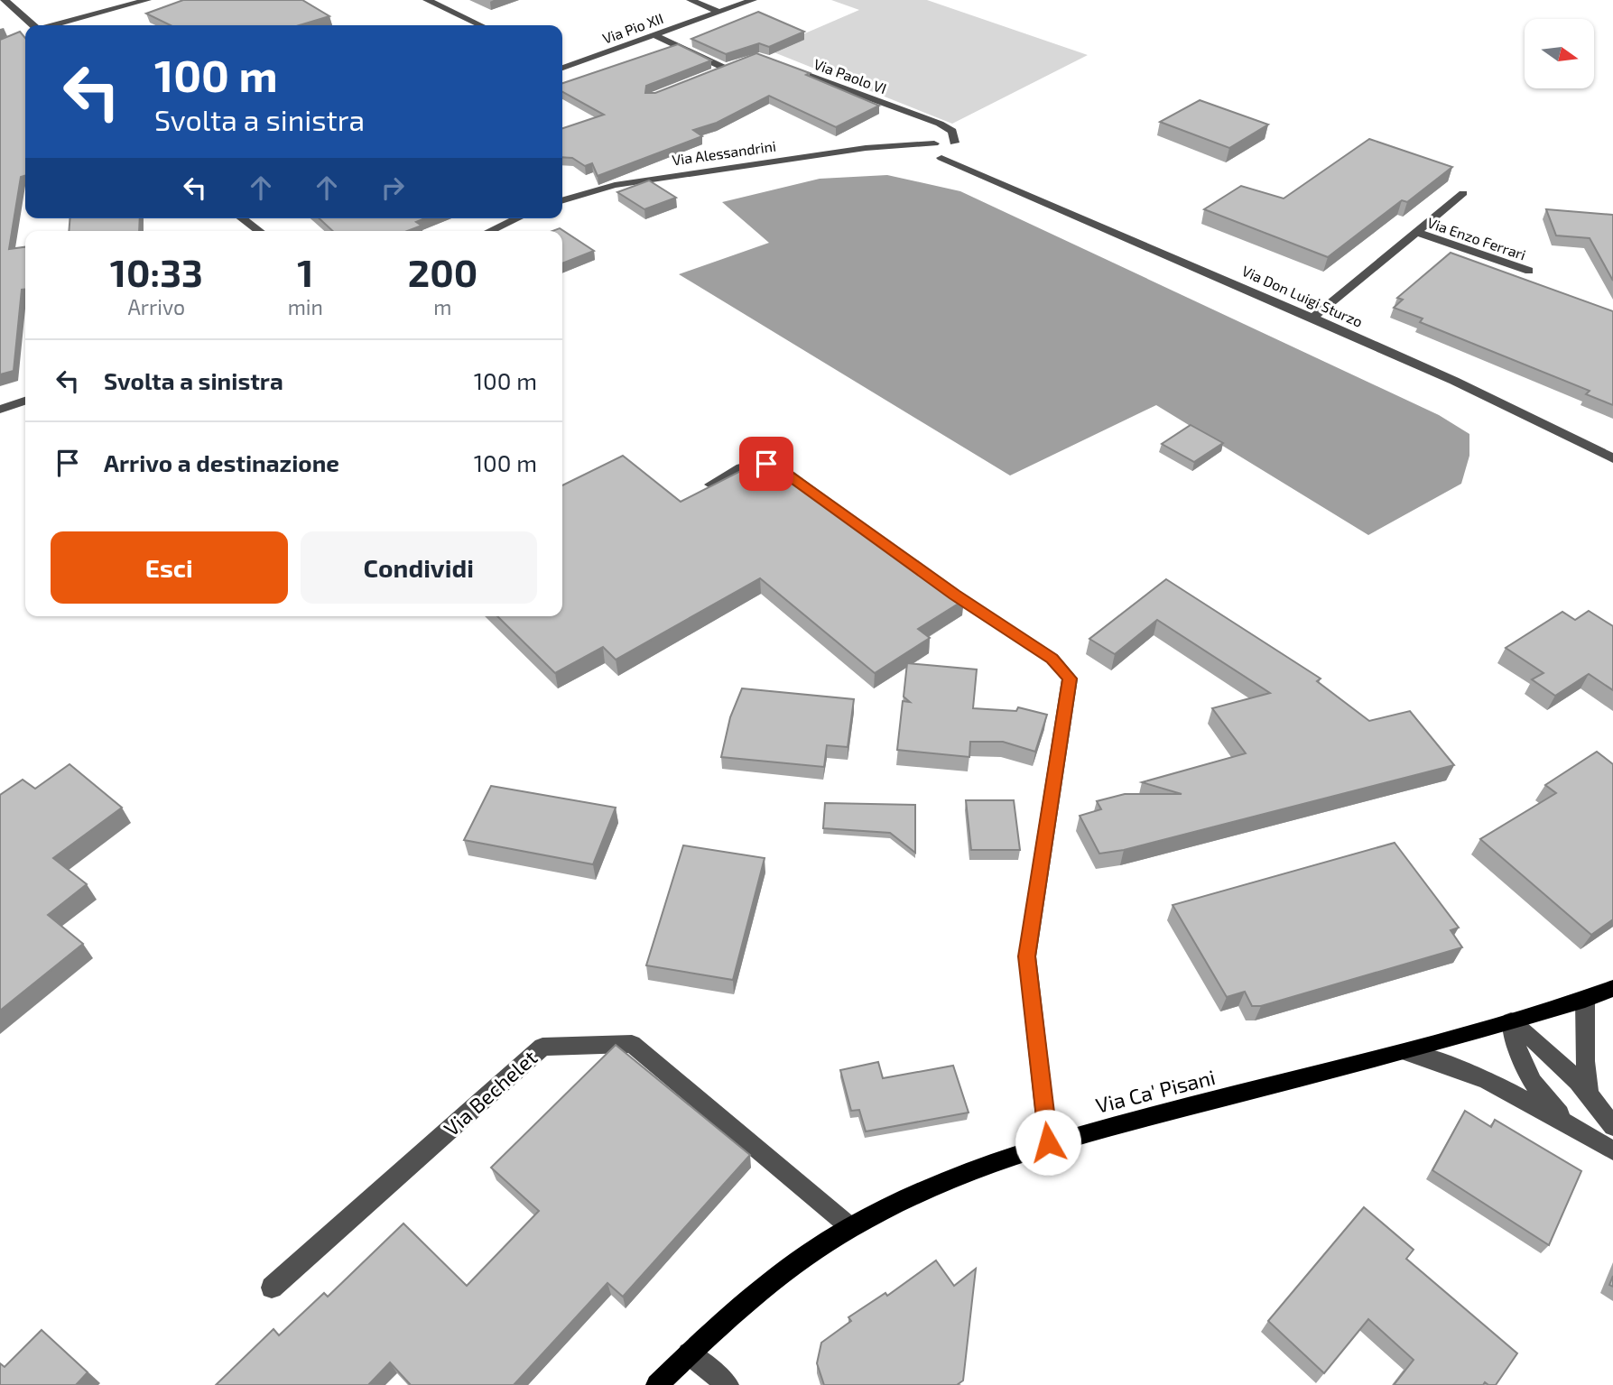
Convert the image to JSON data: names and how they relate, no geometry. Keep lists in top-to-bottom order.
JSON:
{
  "streets": {
    "main road": ["Via Ca' Pisani"],
    "street": [
      "Via Pio XII",
      "Via Paolo VI",
      "Via Alessandrini",
      "Via Enzo Ferrari",
      "Via Don Luigi Sturzo",
      "Via Bechelet"
    ]
  },
  "crossings": [
    ["Via Paolo VI", "Via Don Luigi Sturzo"],
    ["Via Alessandrini", "Via Don Luigi Sturzo"],
    ["Via Enzo Ferrari", "Via Don Luigi Sturzo"],
    ["Via Ca' Pisani", "Via Bechelet"]
  ],
  "north": "right",
  "page": {
    "turn": ["100 m", "Svolta a sinistra"],
    "eta": [
      "10:33",
      "Arrivo",
      "1",
      "min",
      "200",
      "m"
    ],
    "list": [
      {
        "name": "Svolta a sinistra",
        "value": "100 m"
      },
      {
        "name": "Arrivo a destinazione",
        "value": "100 m"
      }
    ],
    "buttons": ["Esci", "Condividi"]
  }
}
